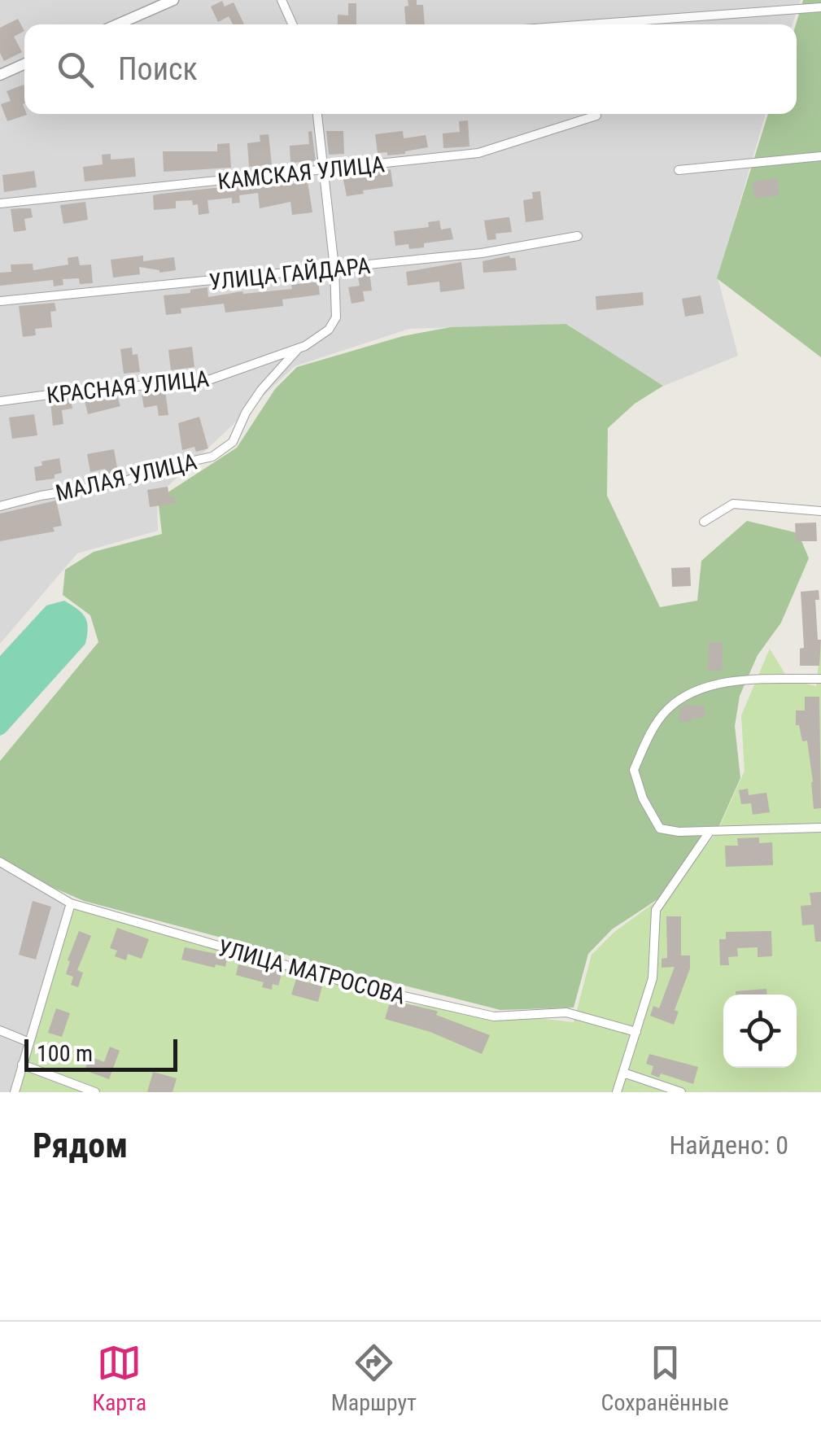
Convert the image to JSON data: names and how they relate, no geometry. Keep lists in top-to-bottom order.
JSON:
{
  "streets": {
    "street": [
      "КАМСКАЯ УЛИЦА",
      "УЛИЦА ГАЙДАРА",
      "КРАСНАЯ УЛИЦА",
      "МАЛАЯ УЛИЦА",
      "УЛИЦА МАТРОСОВА"
    ]
  },
  "crossings": [
    ["УЛИЦА ГАЙДАРА", "КРАСНАЯ УЛИЦА"],
    ["КРАСНАЯ УЛИЦА", "МАЛАЯ УЛИЦА"]
  ],
  "scale_bar": "100 m",
  "page": {
    "search": "Поиск",
    "scale": "100 m",
    "heading": ["Рядом", "Найдено: 0"],
    "nav": ["Карта", "Маршрут", "Сохранённые"]
  }
}
